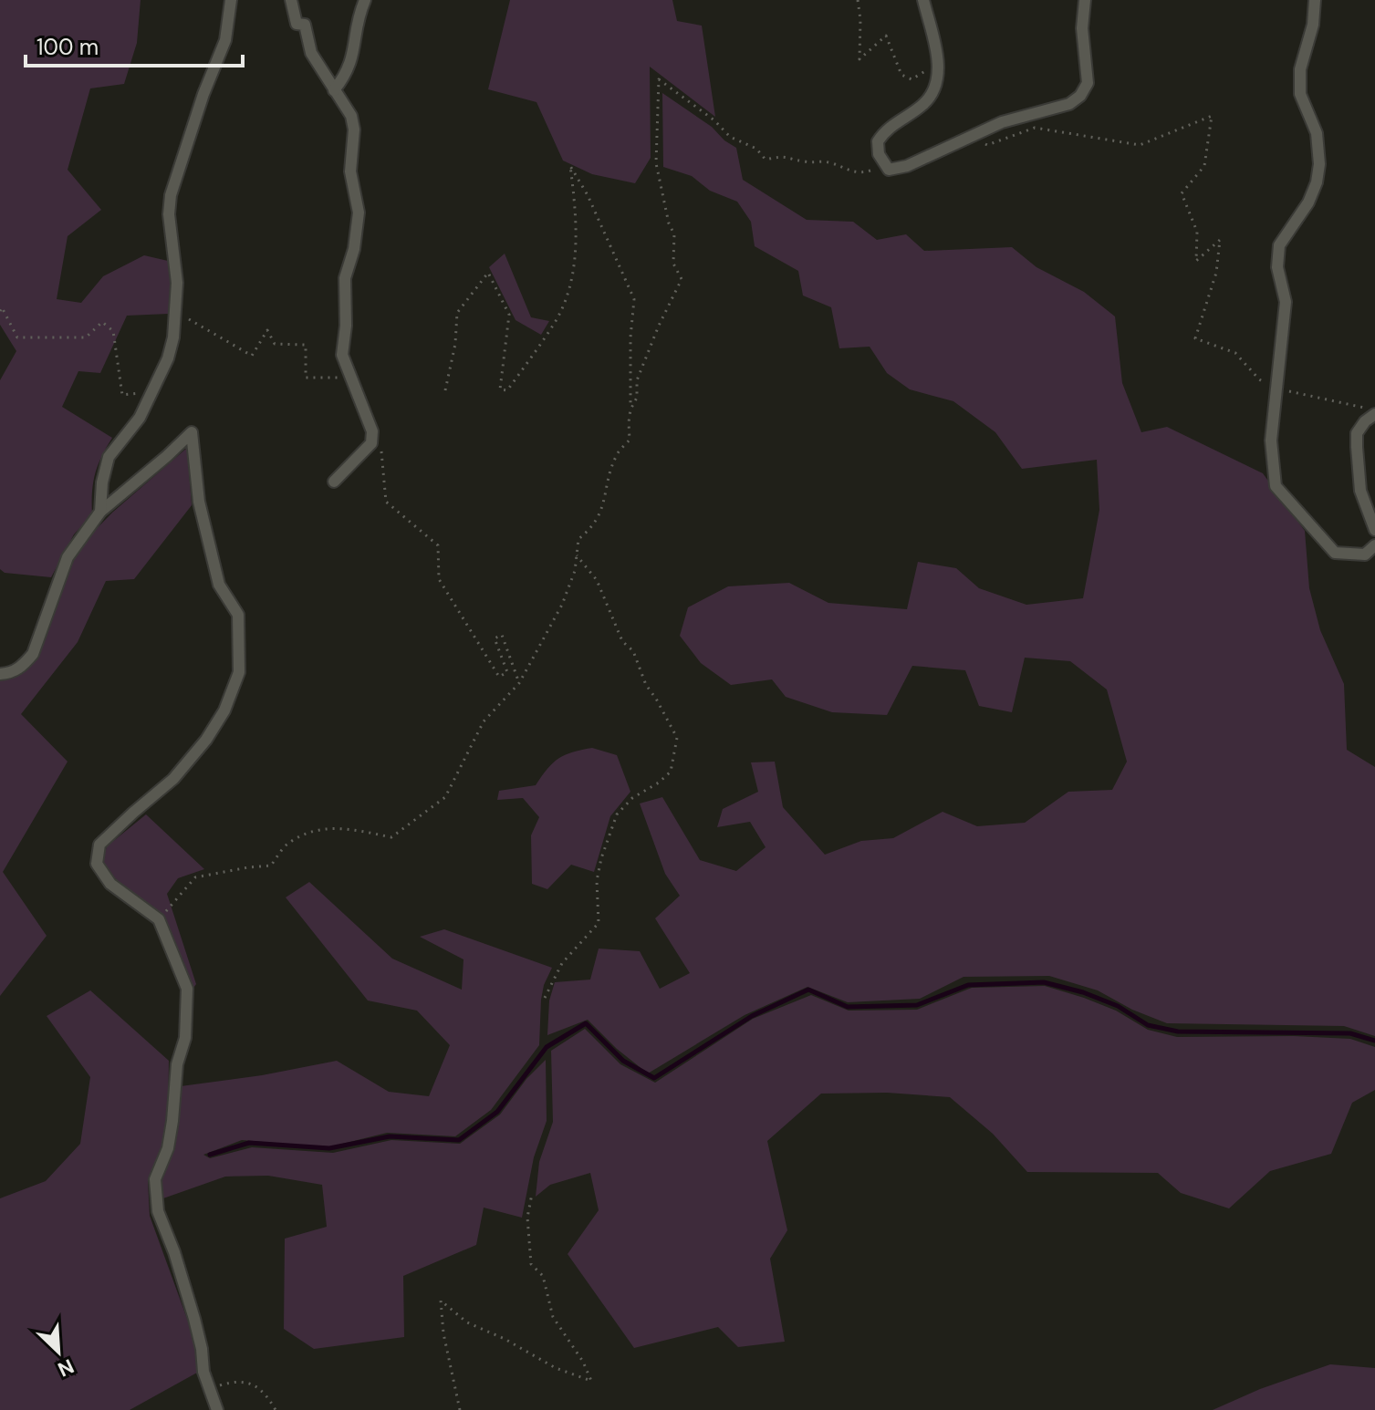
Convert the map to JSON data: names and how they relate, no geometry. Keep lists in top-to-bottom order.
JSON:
{
  "scale_bar": "100 m",
  "north": "bottom right"
}
